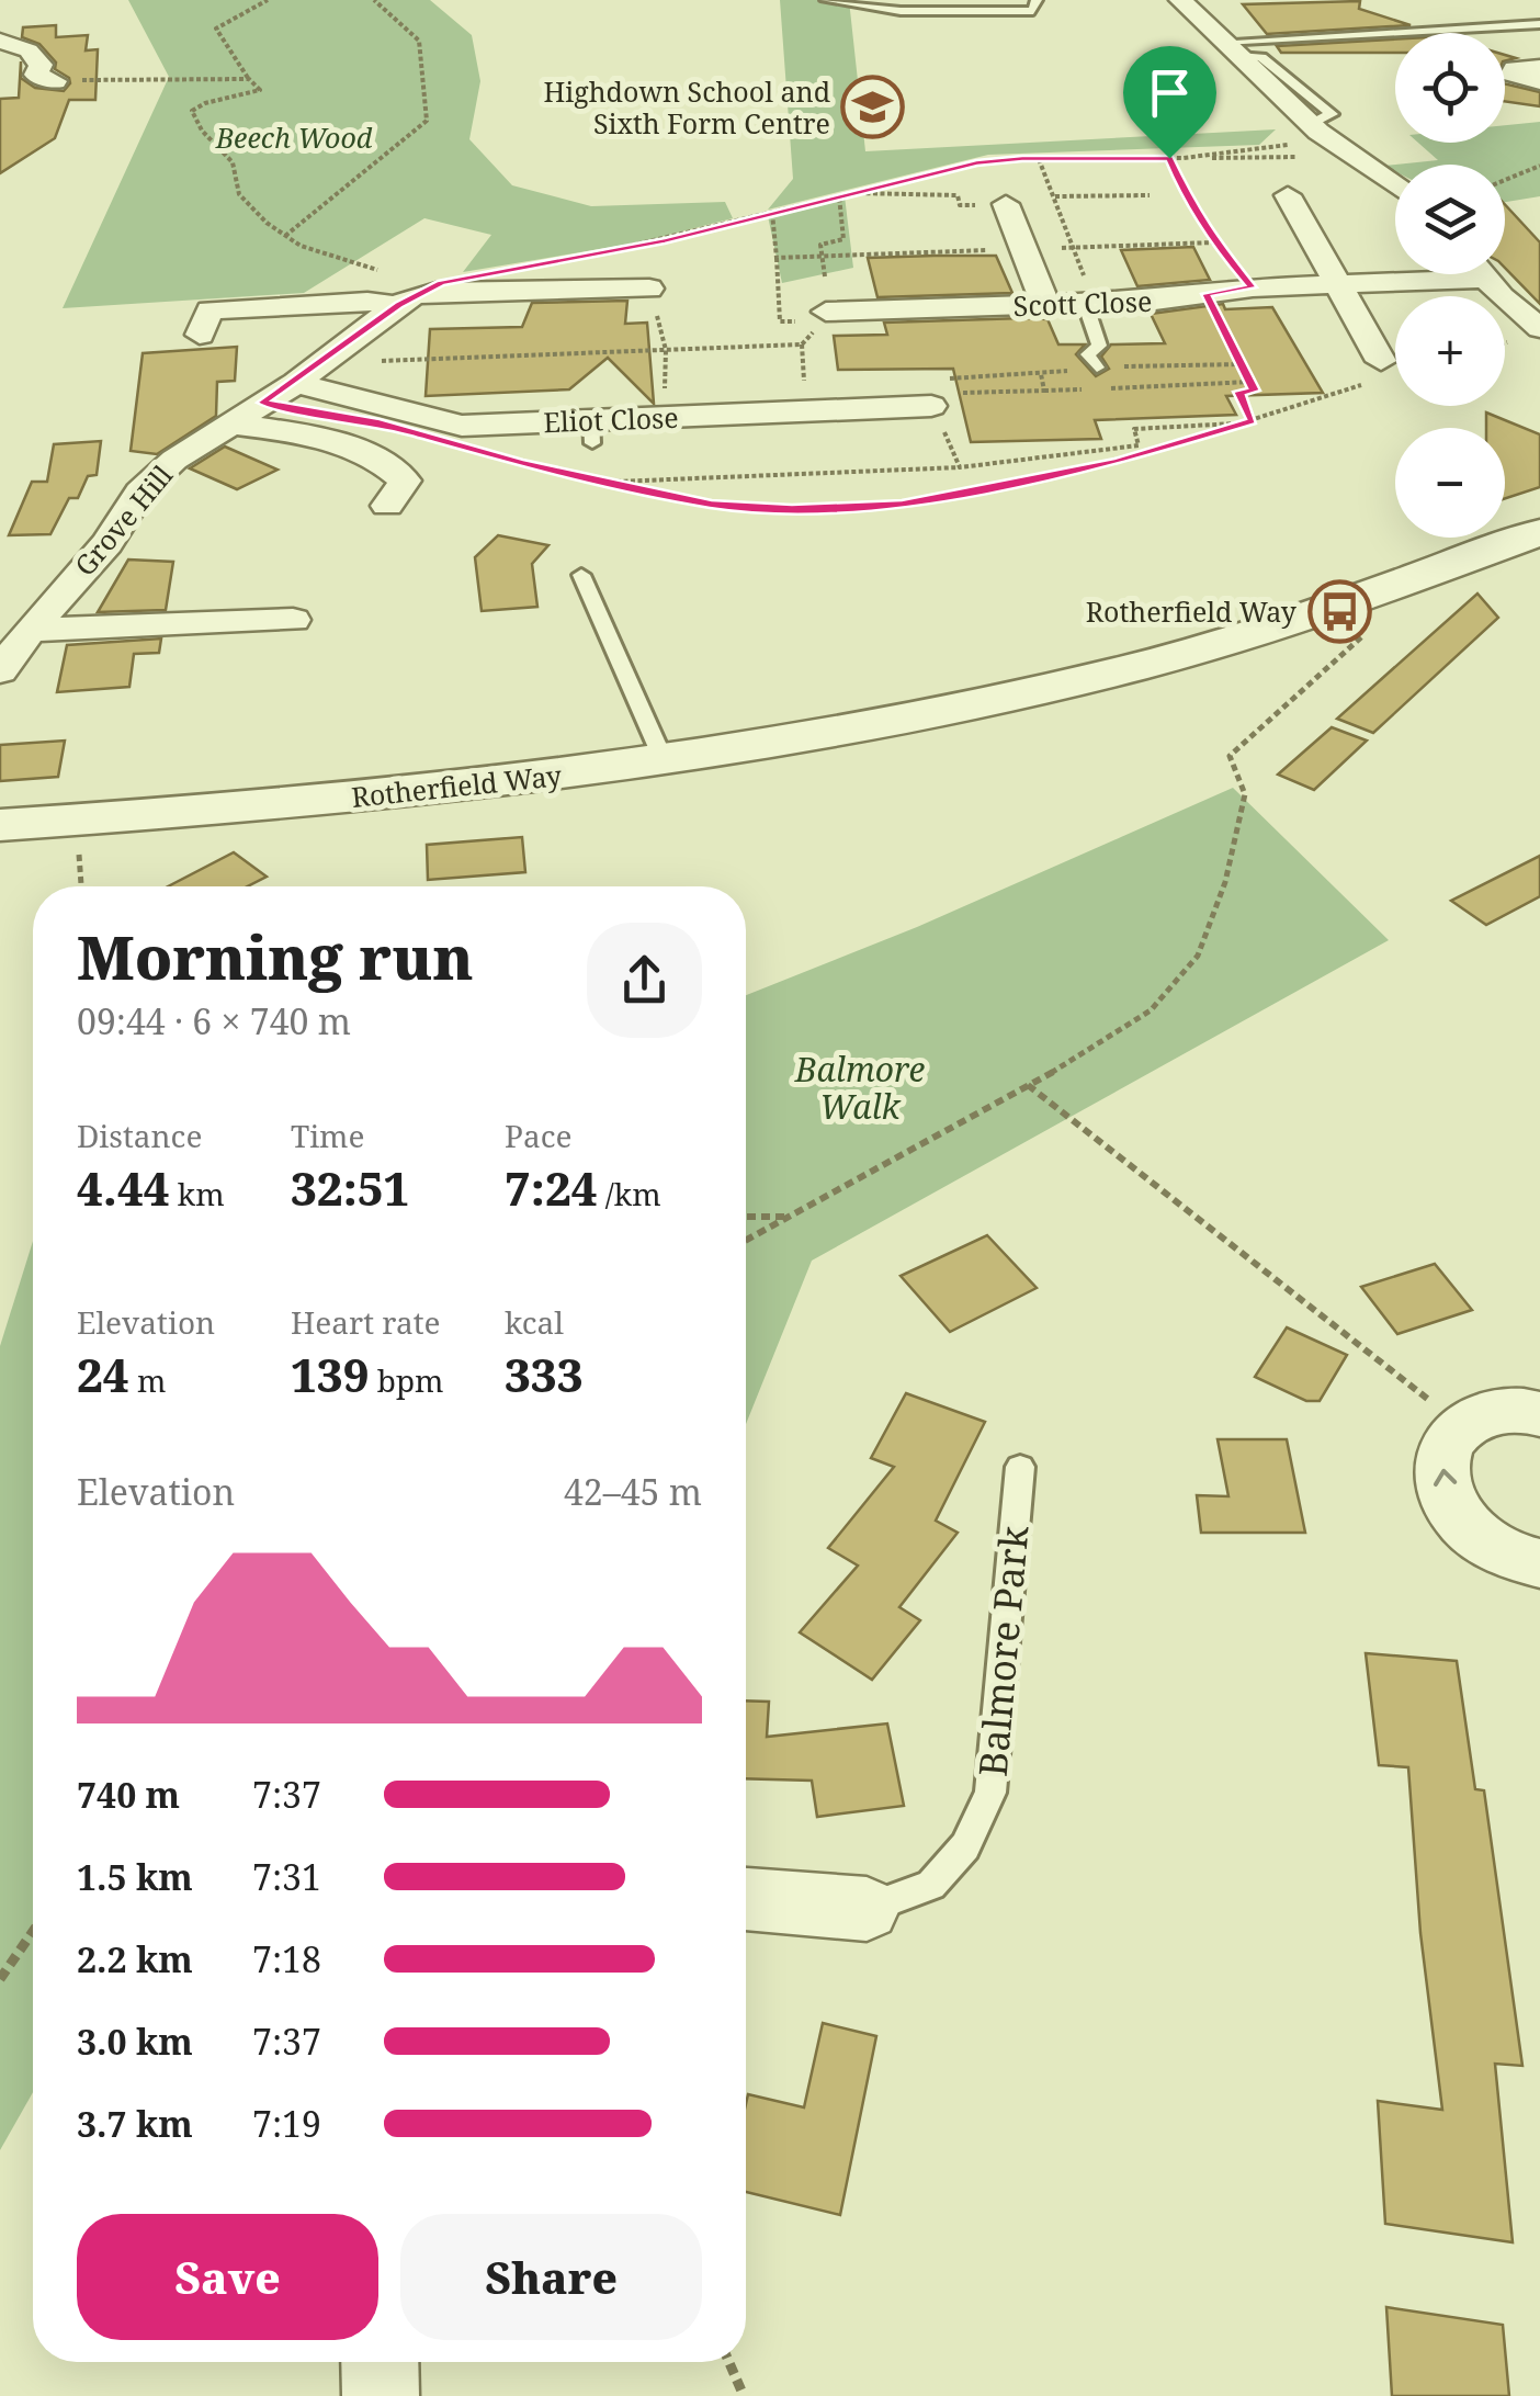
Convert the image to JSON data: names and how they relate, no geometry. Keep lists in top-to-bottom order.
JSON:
{
  "streets": {
    "street": [
      "Scott Close",
      "Eliot Close",
      "Grove Hill",
      "Rotherfield Way",
      "Balmore Park"
    ]
  },
  "crossings": [
    ["Eliot Close", "Grove Hill"]
  ],
  "parks": ["Beech Wood", "Balmore Walk"],
  "places": {
    "school or university": ["Highdown School and Sixth Form Centre"],
    "bus stop": ["Rotherfield Way"]
  },
  "page": {
    "map_buttons": ["+", "−"],
    "heading": ["Morning run", "09:44 · 6 × 740 m"],
    "stats": [
      ["Distance", "4.44 km"],
      ["Time", "32:51"],
      ["Pace", "7:24 /km"],
      ["Elevation", "24 m"],
      ["Heart rate", "139 bpm"],
      ["kcal", "333"]
    ],
    "chart": ["Elevation", "42–45 m"],
    "list": [
      {
        "name": "740 m",
        "note": "7:37"
      },
      {
        "name": "1.5 km",
        "note": "7:31"
      },
      {
        "name": "2.2 km",
        "note": "7:18"
      },
      {
        "name": "3.0 km",
        "note": "7:37"
      },
      {
        "name": "3.7 km",
        "note": "7:19"
      }
    ],
    "buttons": ["Save", "Share"]
  }
}
